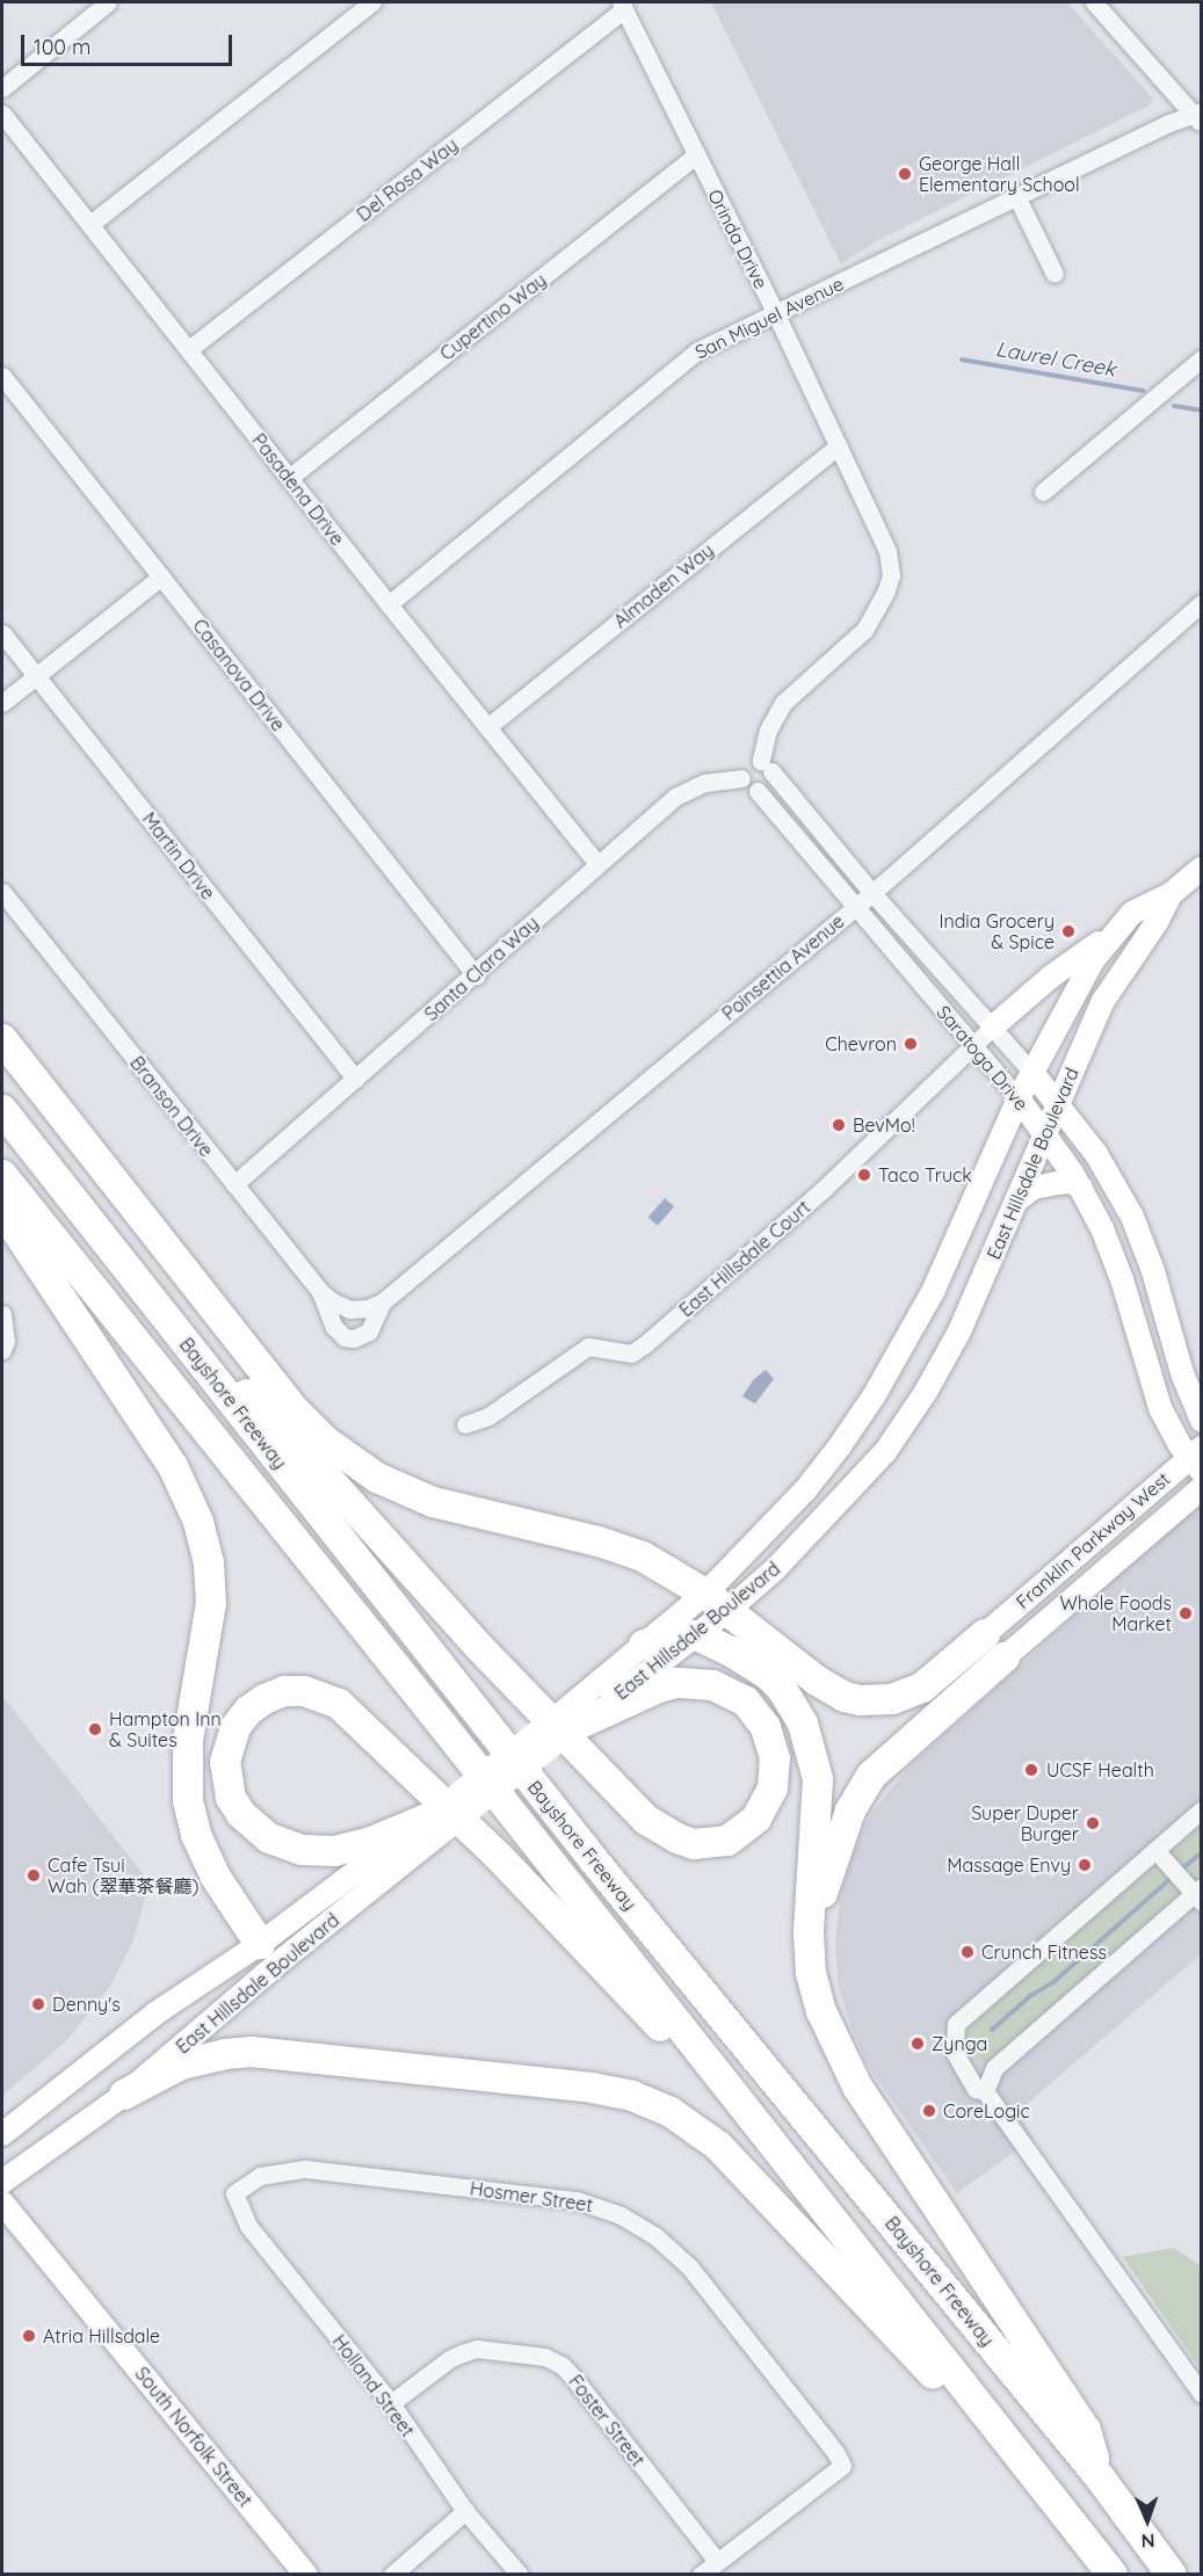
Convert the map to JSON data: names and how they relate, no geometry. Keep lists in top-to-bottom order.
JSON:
{
  "streets": {
    "highway": ["Bayshore Freeway"],
    "main road": [
      "Saratoga Drive",
      "East Hillsdale Boulevard",
      "Franklin Parkway West",
      "South Norfolk Street"
    ],
    "street": [
      "Del Rosa Way",
      "Orinda Drive",
      "Cupertino Way",
      "San Miguel Avenue",
      "Pasadena Drive",
      "Almaden Way",
      "Casanova Drive",
      "Martin Drive",
      "Poinsettia Avenue",
      "Santa Clara Way",
      "Branson Drive",
      "East Hillsdale Court",
      "Hosmer Street",
      "Holland Street",
      "Foster Street"
    ]
  },
  "crossings": [
    ["Del Rosa Way", "Orinda Drive"],
    ["Del Rosa Way", "Pasadena Drive"],
    ["Orinda Drive", "Cupertino Way"],
    ["Orinda Drive", "San Miguel Avenue"],
    ["Orinda Drive", "Almaden Way"],
    ["Orinda Drive", "Santa Clara Way"],
    ["Orinda Drive", "Saratoga Drive"],
    ["Cupertino Way", "Pasadena Drive"],
    ["San Miguel Avenue", "Pasadena Drive"],
    ["Pasadena Drive", "Almaden Way"],
    ["Pasadena Drive", "Santa Clara Way"],
    ["Casanova Drive", "Santa Clara Way"],
    ["Martin Drive", "Santa Clara Way"],
    ["Poinsettia Avenue", "Saratoga Drive"],
    ["Poinsettia Avenue", "Branson Drive"],
    ["Santa Clara Way", "Saratoga Drive"],
    ["Santa Clara Way", "Branson Drive"],
    ["Saratoga Drive", "East Hillsdale Boulevard"],
    ["Saratoga Drive", "East Hillsdale Court"],
    ["Saratoga Drive", "Franklin Parkway West"],
    ["Hosmer Street", "Holland Street"],
    ["Hosmer Street", "Foster Street"],
    ["Holland Street", "Foster Street"]
  ],
  "water": ["Laurel Creek"],
  "places": [
    "George Hall Elementary School",
    "India Grocery & Spice",
    "Chevron",
    "BevMo!",
    "Taco Truck",
    "Whole Foods Market",
    "Hampton Inn & Suites",
    "UCSF Health",
    "Super Duper Burger",
    "Massage Envy",
    "Cafe Tsui Wah (翠華茶餐廳)",
    "Crunch Fitness",
    "Denny's",
    "Zynga",
    "CoreLogic",
    "Atria Hillsdale"
  ],
  "scale_bar": "100 m",
  "north": "bottom"
}
